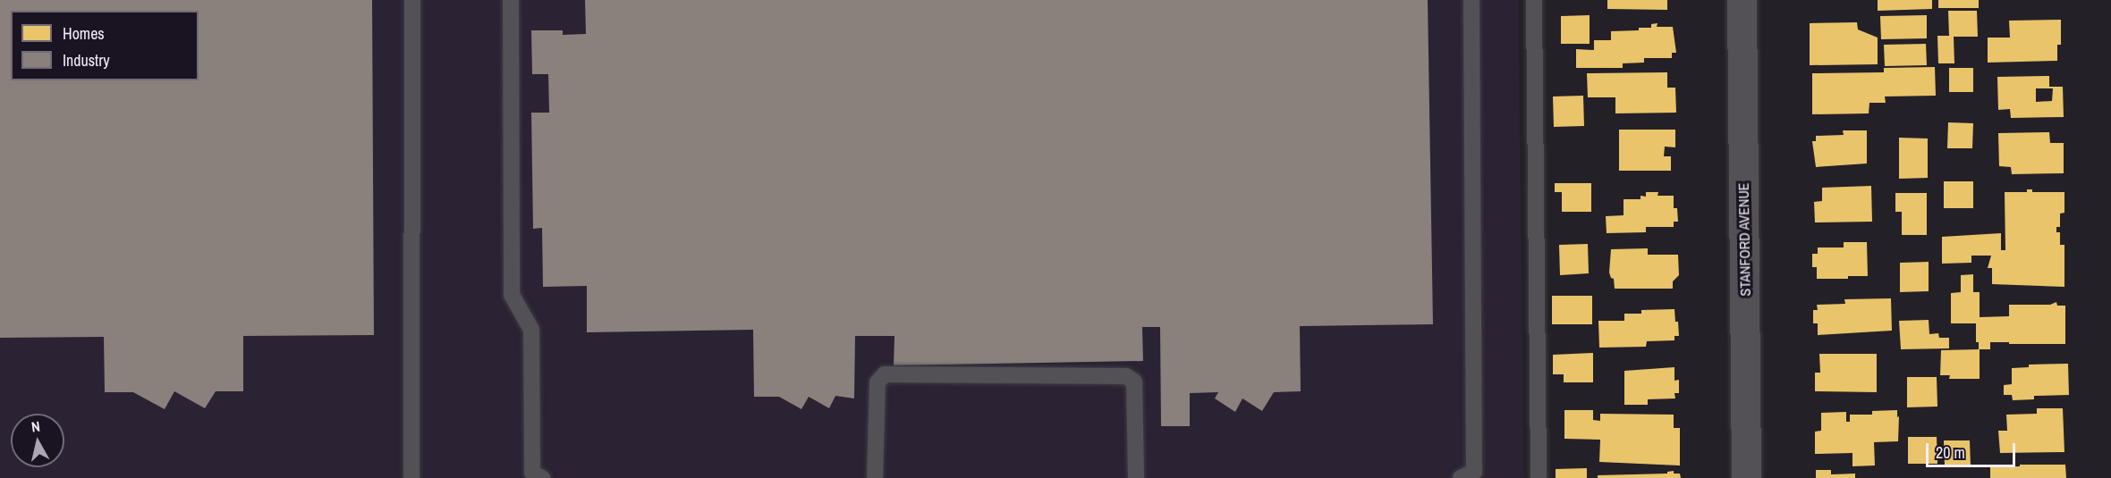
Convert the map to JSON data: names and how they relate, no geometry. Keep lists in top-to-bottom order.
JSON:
{
  "streets": {
    "street": ["STANFORD AVENUE"]
  },
  "legend": ["Homes", "Industry"],
  "scale_bar": "20 m",
  "north": "top"
}
